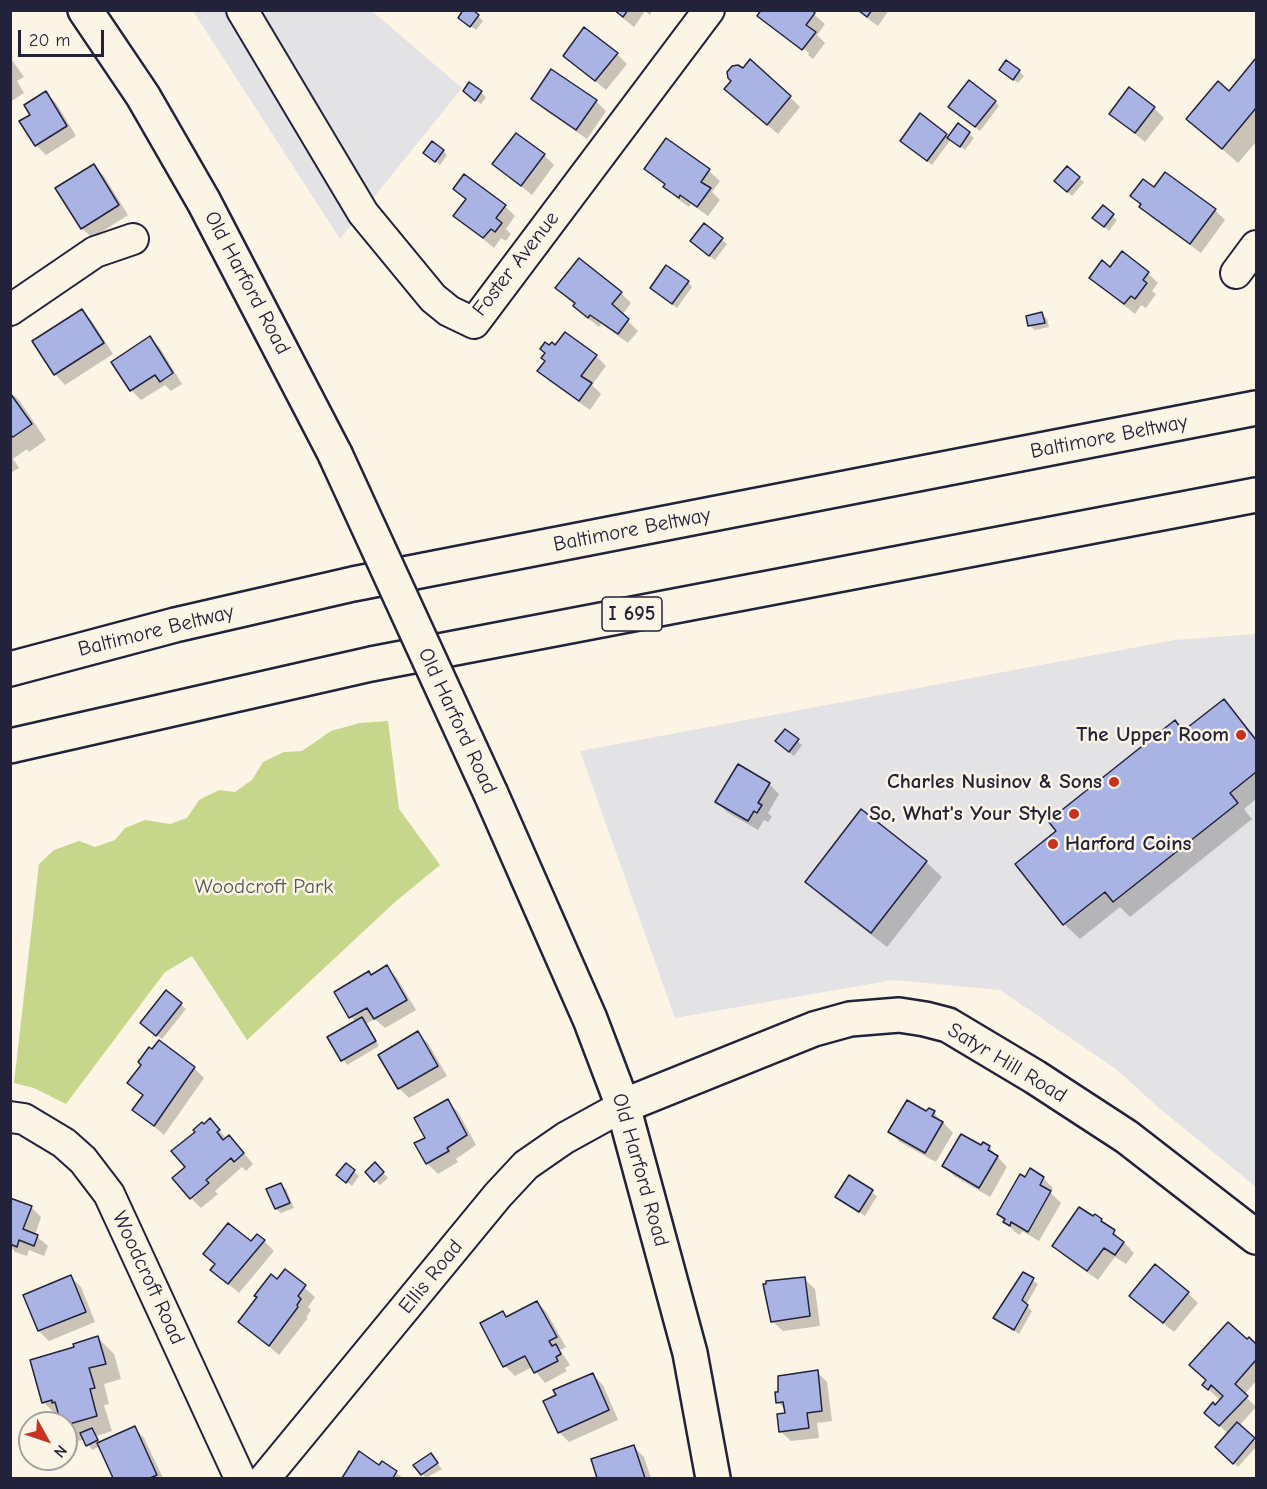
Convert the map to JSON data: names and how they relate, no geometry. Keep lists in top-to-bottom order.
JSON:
{
  "streets": {
    "main road": [
      "Old Harford Road",
      "Baltimore Beltway",
      "I 695",
      "Satyr Hill Road"
    ],
    "street": ["Foster Avenue", "Ellis Road", "Woodcroft Road"]
  },
  "crossings": [
    ["Old Harford Road", "Satyr Hill Road"],
    ["Old Harford Road", "Ellis Road"],
    ["Satyr Hill Road", "Ellis Road"]
  ],
  "parks": ["Woodcroft Park"],
  "places": [
    "The Upper Room",
    "Charles Nusinov & Sons",
    "So, What's Your Style",
    "Harford Coins"
  ],
  "scale_bar": "20 m",
  "north": "bottom right"
}
